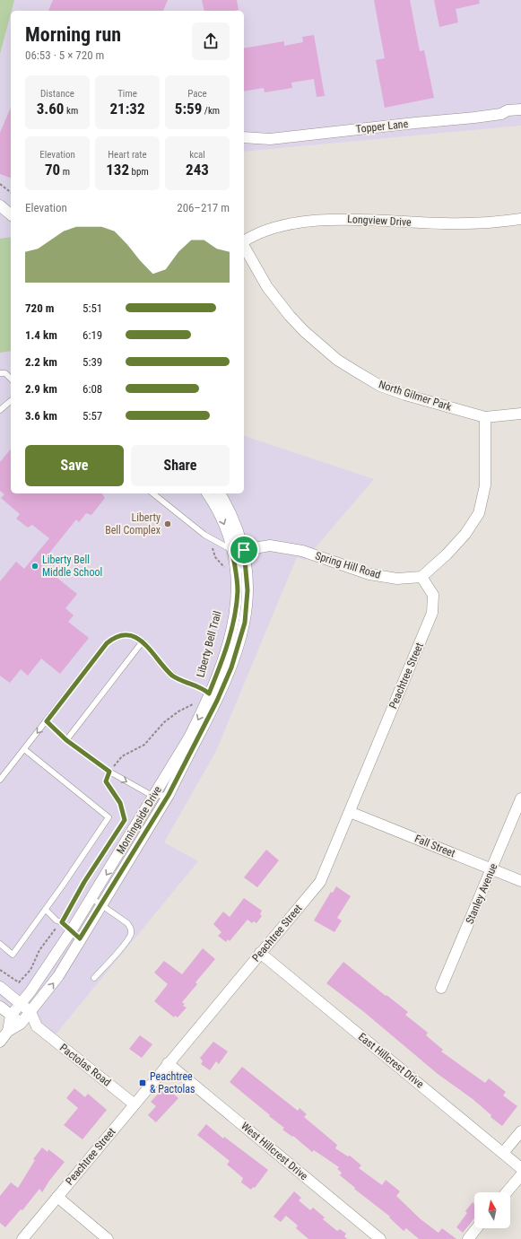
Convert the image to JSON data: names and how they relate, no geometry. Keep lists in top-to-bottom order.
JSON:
{
  "streets": {
    "street": [
      "Topper Lane",
      "Longview Drive",
      "North Gilmer Park",
      "Spring Hill Road",
      "Peachtree Street",
      "Morningside Drive",
      "Fall Street",
      "Stanley Avenue",
      "East Hillcrest Drive",
      "Pactolas Road",
      "West Hillcrest Drive"
    ],
    "path": ["Liberty Bell Trail"]
  },
  "crossings": [
    ["Spring Hill Road", "Peachtree Street"],
    ["Spring Hill Road", "Morningside Drive"],
    ["Liberty Bell Trail", "Morningside Drive"],
    ["Peachtree Street", "Fall Street"],
    ["Peachtree Street", "East Hillcrest Drive"],
    ["Peachtree Street", "Pactolas Road"],
    ["Peachtree Street", "West Hillcrest Drive"],
    ["Morningside Drive", "Pactolas Road"],
    ["Fall Street", "Stanley Avenue"]
  ],
  "places": {
    "other": ["Liberty Bell Complex", "Liberty Bell Middle School"],
    "transit": ["Peachtree & Pactolas"]
  },
  "north": "top",
  "page": {
    "heading": ["Morning run", "06:53 · 5 × 720 m"],
    "stats": [
      ["Distance", "3.60 km"],
      ["Time", "21:32"],
      ["Pace", "5:59 /km"],
      ["Elevation", "70 m"],
      ["Heart rate", "132 bpm"],
      ["kcal", "243"]
    ],
    "chart": ["Elevation", "206–217 m"],
    "list": [
      {
        "name": "720 m",
        "note": "5:51"
      },
      {
        "name": "1.4 km",
        "note": "6:19"
      },
      {
        "name": "2.2 km",
        "note": "5:39"
      },
      {
        "name": "2.9 km",
        "note": "6:08"
      },
      {
        "name": "3.6 km",
        "note": "5:57"
      }
    ],
    "buttons": ["Save", "Share"]
  }
}
